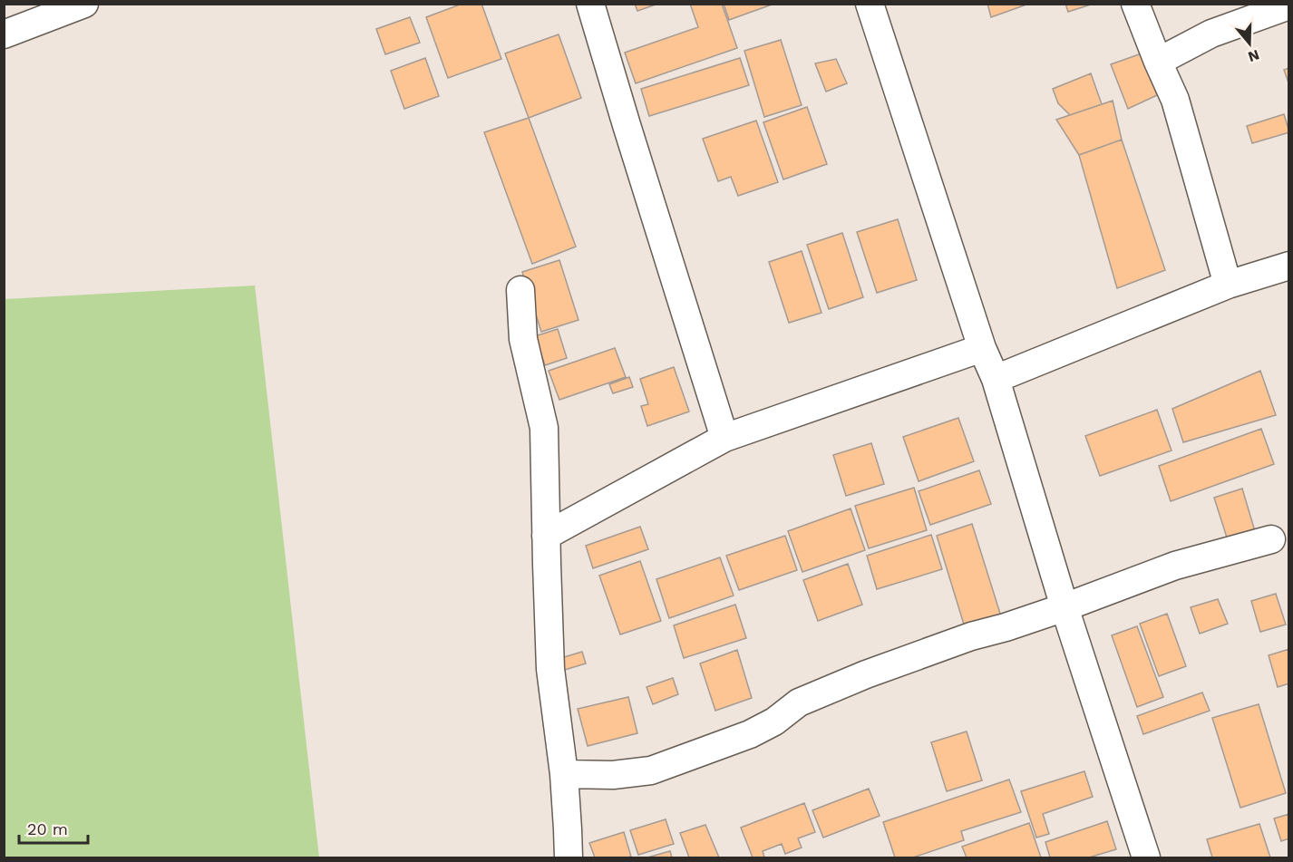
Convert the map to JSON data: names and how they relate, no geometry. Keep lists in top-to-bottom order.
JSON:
{
  "scale_bar": "20 m",
  "north": "bottom"
}
